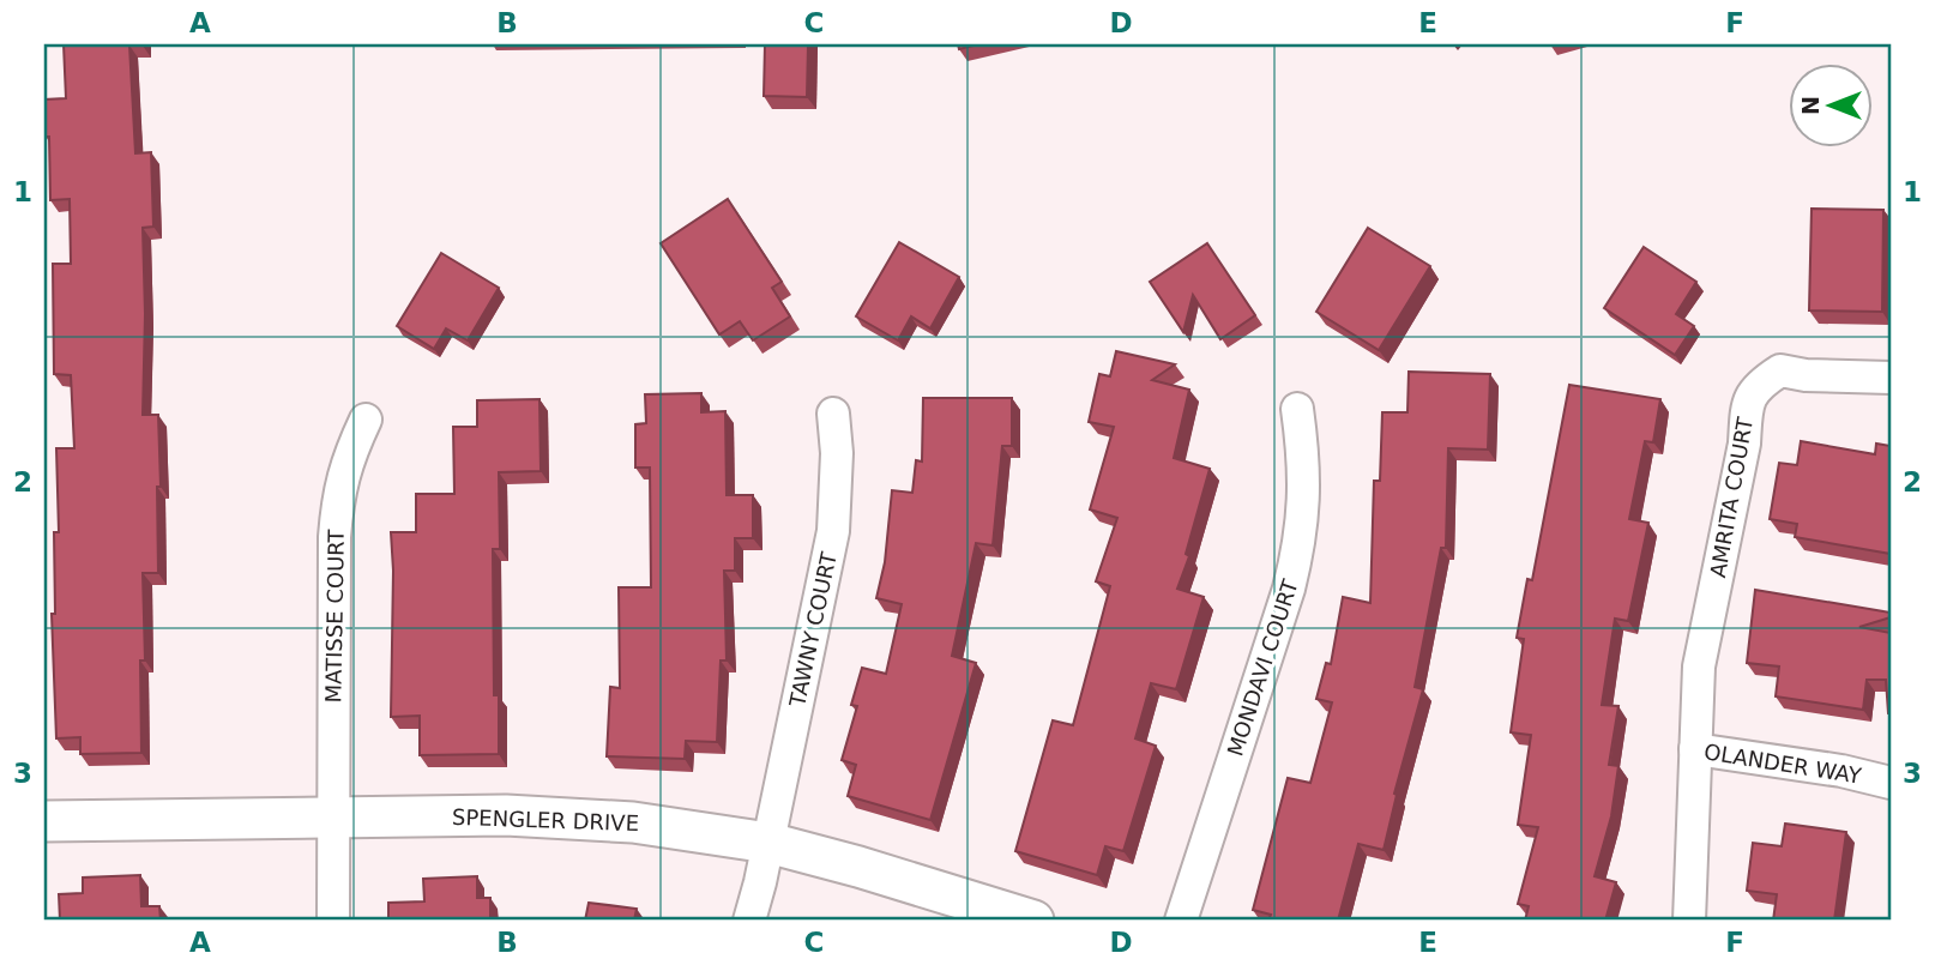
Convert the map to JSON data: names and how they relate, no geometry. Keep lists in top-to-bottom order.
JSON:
{
  "streets": {
    "street": [
      "AMRITA COURT",
      "MATISSE COURT",
      "TAWNY COURT",
      "MONDAVI COURT",
      "OLANDER WAY",
      "SPENGLER DRIVE"
    ]
  },
  "crossings": [
    ["AMRITA COURT", "OLANDER WAY"],
    ["MATISSE COURT", "SPENGLER DRIVE"],
    ["TAWNY COURT", "SPENGLER DRIVE"]
  ],
  "north": "left",
  "grid": {
    "columns": [
      "A",
      "B",
      "C",
      "D",
      "E",
      "F"
    ],
    "rows": ["1", "2", "3"]
  }
}
